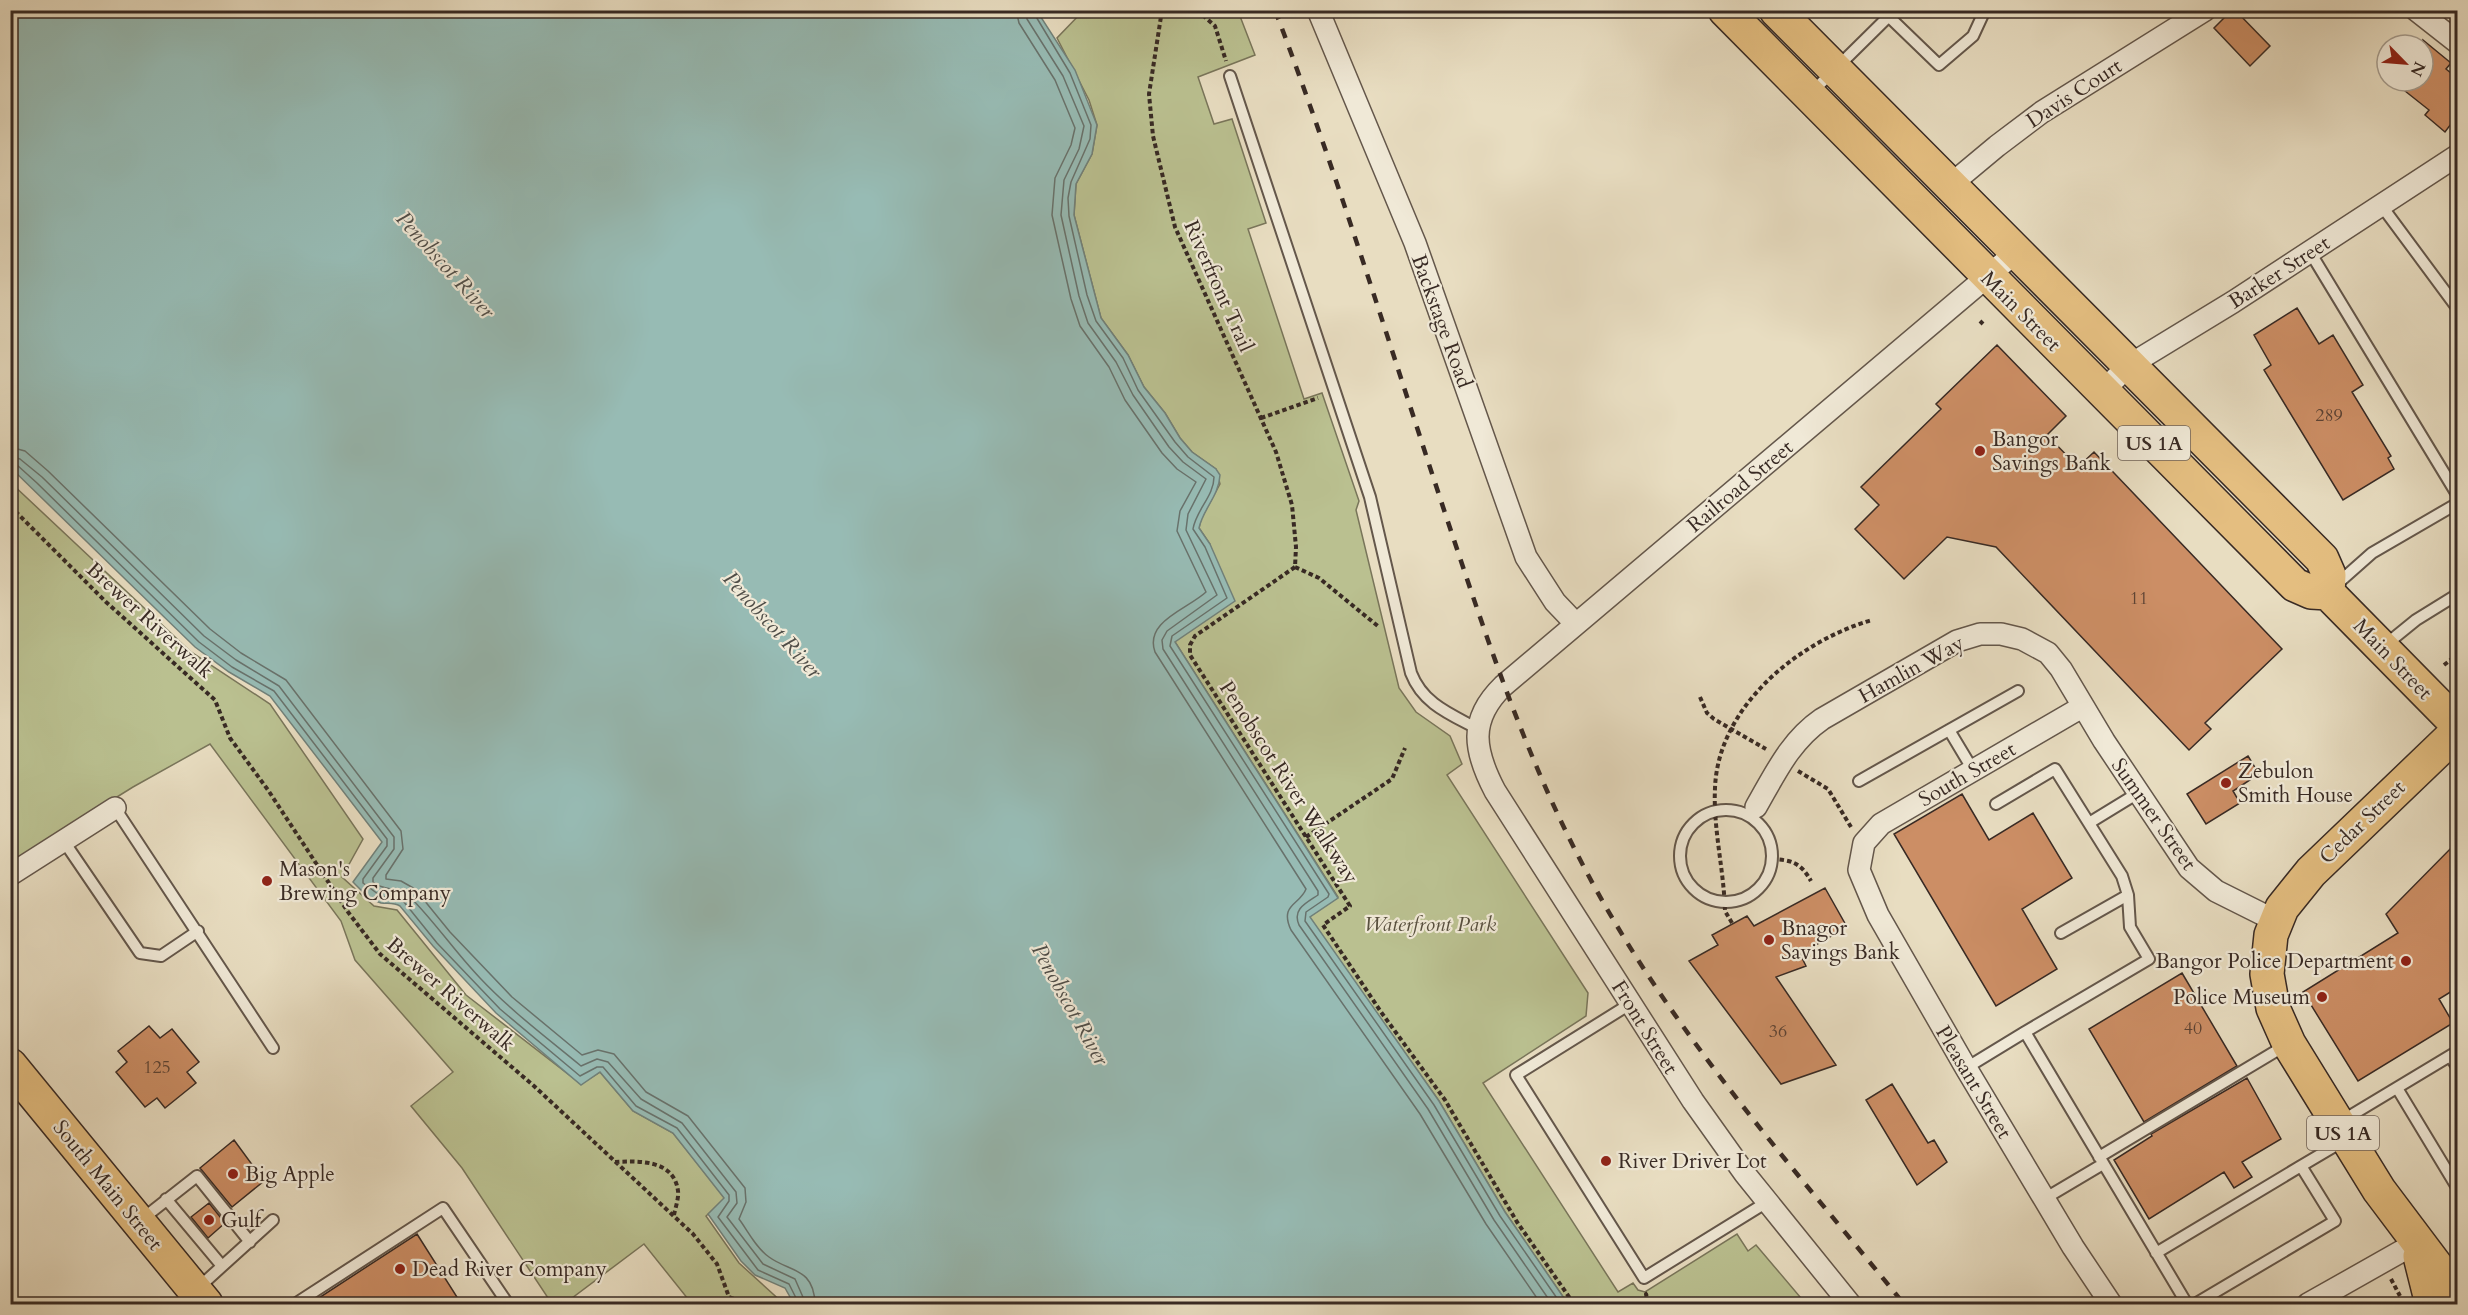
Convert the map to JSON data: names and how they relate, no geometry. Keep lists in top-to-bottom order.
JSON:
{
  "streets": {
    "main road": [
      "Main Street",
      "US 1A",
      "Cedar Street",
      "South Main Street"
    ],
    "street": [
      "Davis Court",
      "Barker Street",
      "Backstage Road",
      "Railroad Street",
      "Hamlin Way",
      "South Street",
      "Summer Street",
      "Front Street",
      "Pleasant Street"
    ],
    "path": ["Riverfront Trail", "Brewer Riverwalk", "Penobscot River Walkway"]
  },
  "crossings": [
    ["Davis Court", "Main Street"],
    ["Barker Street", "Main Street"],
    ["Riverfront Trail", "Penobscot River Walkway"],
    ["Main Street", "Railroad Street"],
    ["Backstage Road", "Railroad Street"],
    ["US 1A", "Summer Street"],
    ["US 1A", "Cedar Street"],
    ["Railroad Street", "Front Street"],
    ["Hamlin Way", "South Street"],
    ["Hamlin Way", "Summer Street"],
    ["South Street", "Summer Street"],
    ["South Street", "Pleasant Street"],
    ["Summer Street", "Cedar Street"]
  ],
  "water": ["Penobscot River"],
  "parks": ["Waterfront Park"],
  "places": [
    "Bangor Savings Bank",
    "Zebulon Smith House",
    "Mason's Brewing Company",
    "Bnagor Savings Bank",
    "Bangor Police Department",
    "Police Museum",
    "River Driver Lot",
    "Big Apple",
    "Gulf",
    "Dead River Company"
  ],
  "house_numbers": [
    "289",
    "11",
    "40",
    "36",
    "125"
  ],
  "north": "bottom right"
}
